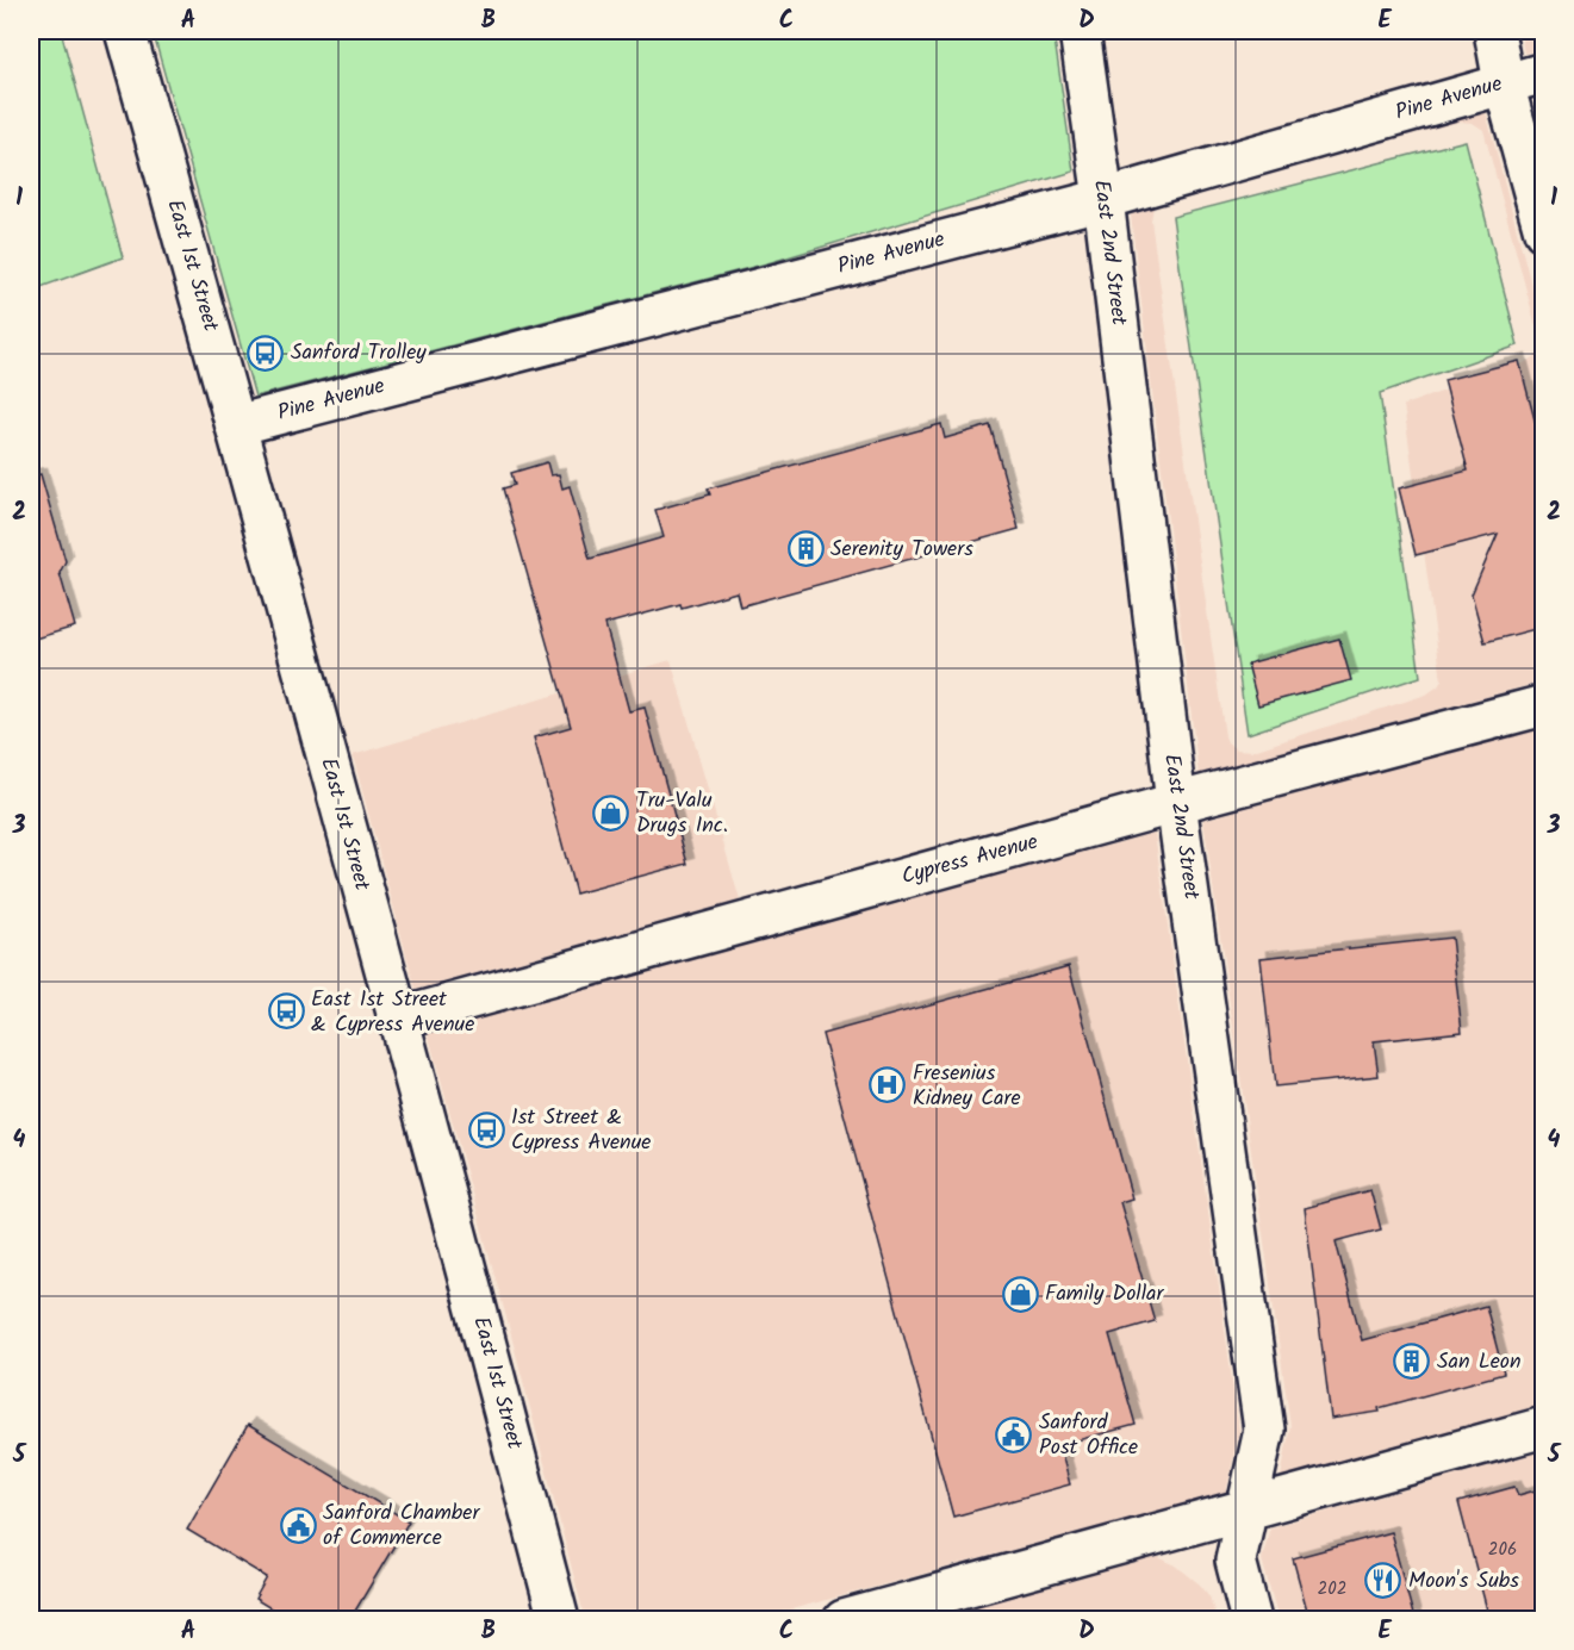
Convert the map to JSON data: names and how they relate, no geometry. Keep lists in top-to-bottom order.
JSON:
{
  "streets": {
    "street": [
      "Pine Avenue",
      "East 2nd Street",
      "East 1st Street",
      "Cypress Avenue"
    ]
  },
  "crossings": [
    ["Pine Avenue", "East 2nd Street"],
    ["Pine Avenue", "East 1st Street"],
    ["East 2nd Street", "Cypress Avenue"],
    ["East 1st Street", "Cypress Avenue"]
  ],
  "places": {
    "bus stop": ["Sanford Trolley", "East 1st Street & Cypress Avenue", "1st Street & Cypress Avenue"],
    "building": ["Serenity Towers", "San Leon"],
    "shop": ["Tru-Valu Drugs Inc.", "Family Dollar"],
    "hospital": ["Fresenius Kidney Care"],
    "public building": ["Sanford Post Office", "Sanford Chamber of Commerce"],
    "restaurant": ["Moon's Subs"]
  },
  "house_numbers": ["206", "202"],
  "grid": {
    "columns": [
      "A",
      "B",
      "C",
      "D",
      "E"
    ],
    "rows": [
      "1",
      "2",
      "3",
      "4",
      "5"
    ]
  }
}
